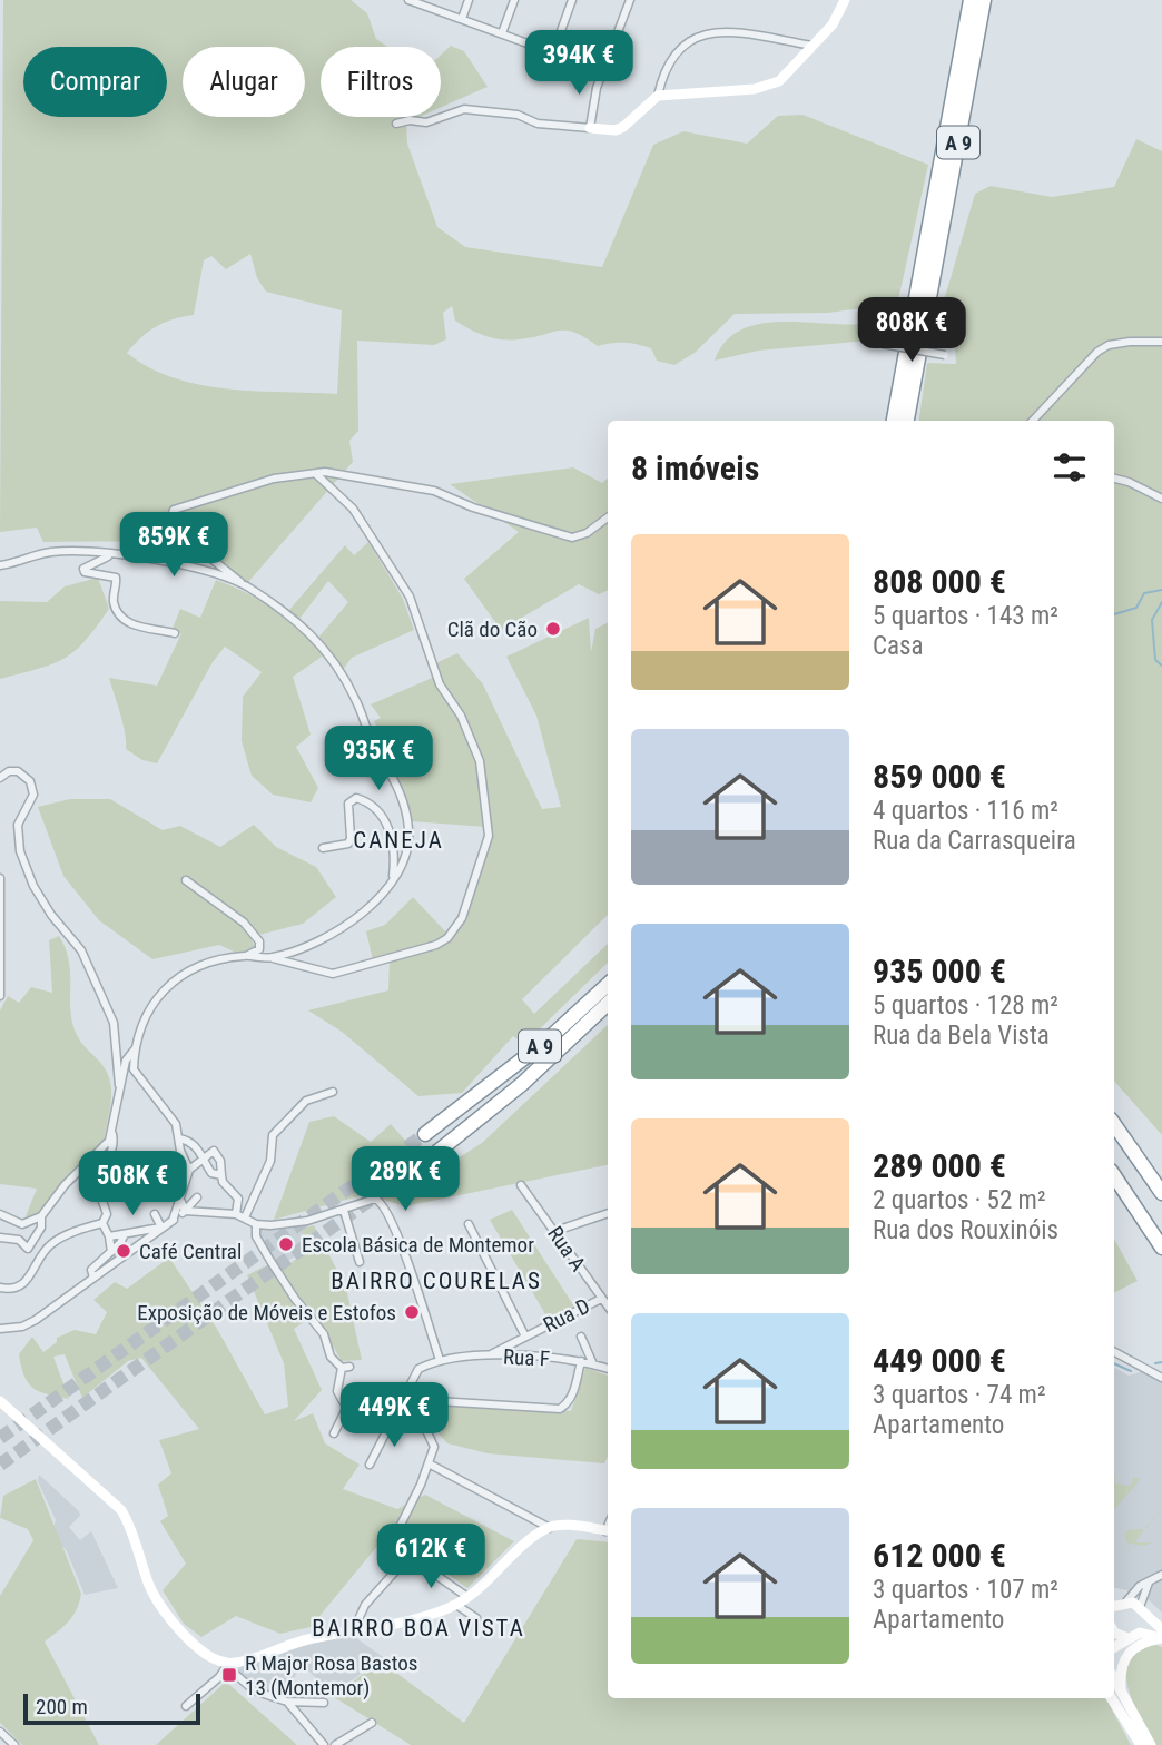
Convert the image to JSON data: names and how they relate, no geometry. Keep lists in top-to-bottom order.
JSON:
{
  "streets": {
    "highway": ["A 9"],
    "street": ["Rua A", "Rua D", "Rua F"]
  },
  "crossings": [
    ["Rua A", "Rua D"],
    ["Rua D", "Rua F"]
  ],
  "districts": ["CANEJA", "BAIRRO COURELAS", "BAIRRO BOA VISTA"],
  "places": {
    "other": [
      "Clã do Cão",
      "Escola Básica de Montemor",
      "Café Central",
      "Exposição de Móveis e Estofos"
    ],
    "transit": ["R Major Rosa Bastos 13 (Montemor)"]
  },
  "scale_bar": "200 m",
  "page": {
    "price": [
      "394K €",
      "808K €",
      "859K €",
      "935K €",
      "289K €",
      "508K €",
      "449K €",
      "612K €"
    ],
    "chip": ["Comprar", "Alugar", "Filtros"],
    "heading": "8 imóveis",
    "list": [
      {
        "name": "808 000 €",
        "note": "5 quartos · 143 m² · Casa"
      },
      {
        "name": "859 000 €",
        "note": "4 quartos · 116 m² · Rua da Carrasqueira"
      },
      {
        "name": "935 000 €",
        "note": "5 quartos · 128 m² · Rua da Bela Vista"
      },
      {
        "name": "289 000 €",
        "note": "2 quartos · 52 m² · Rua dos Rouxinóis"
      },
      {
        "name": "449 000 €",
        "note": "3 quartos · 74 m² · Apartamento"
      },
      {
        "name": "612 000 €",
        "note": "3 quartos · 107 m² · Apartamento"
      }
    ],
    "scale": "200 m"
  }
}
